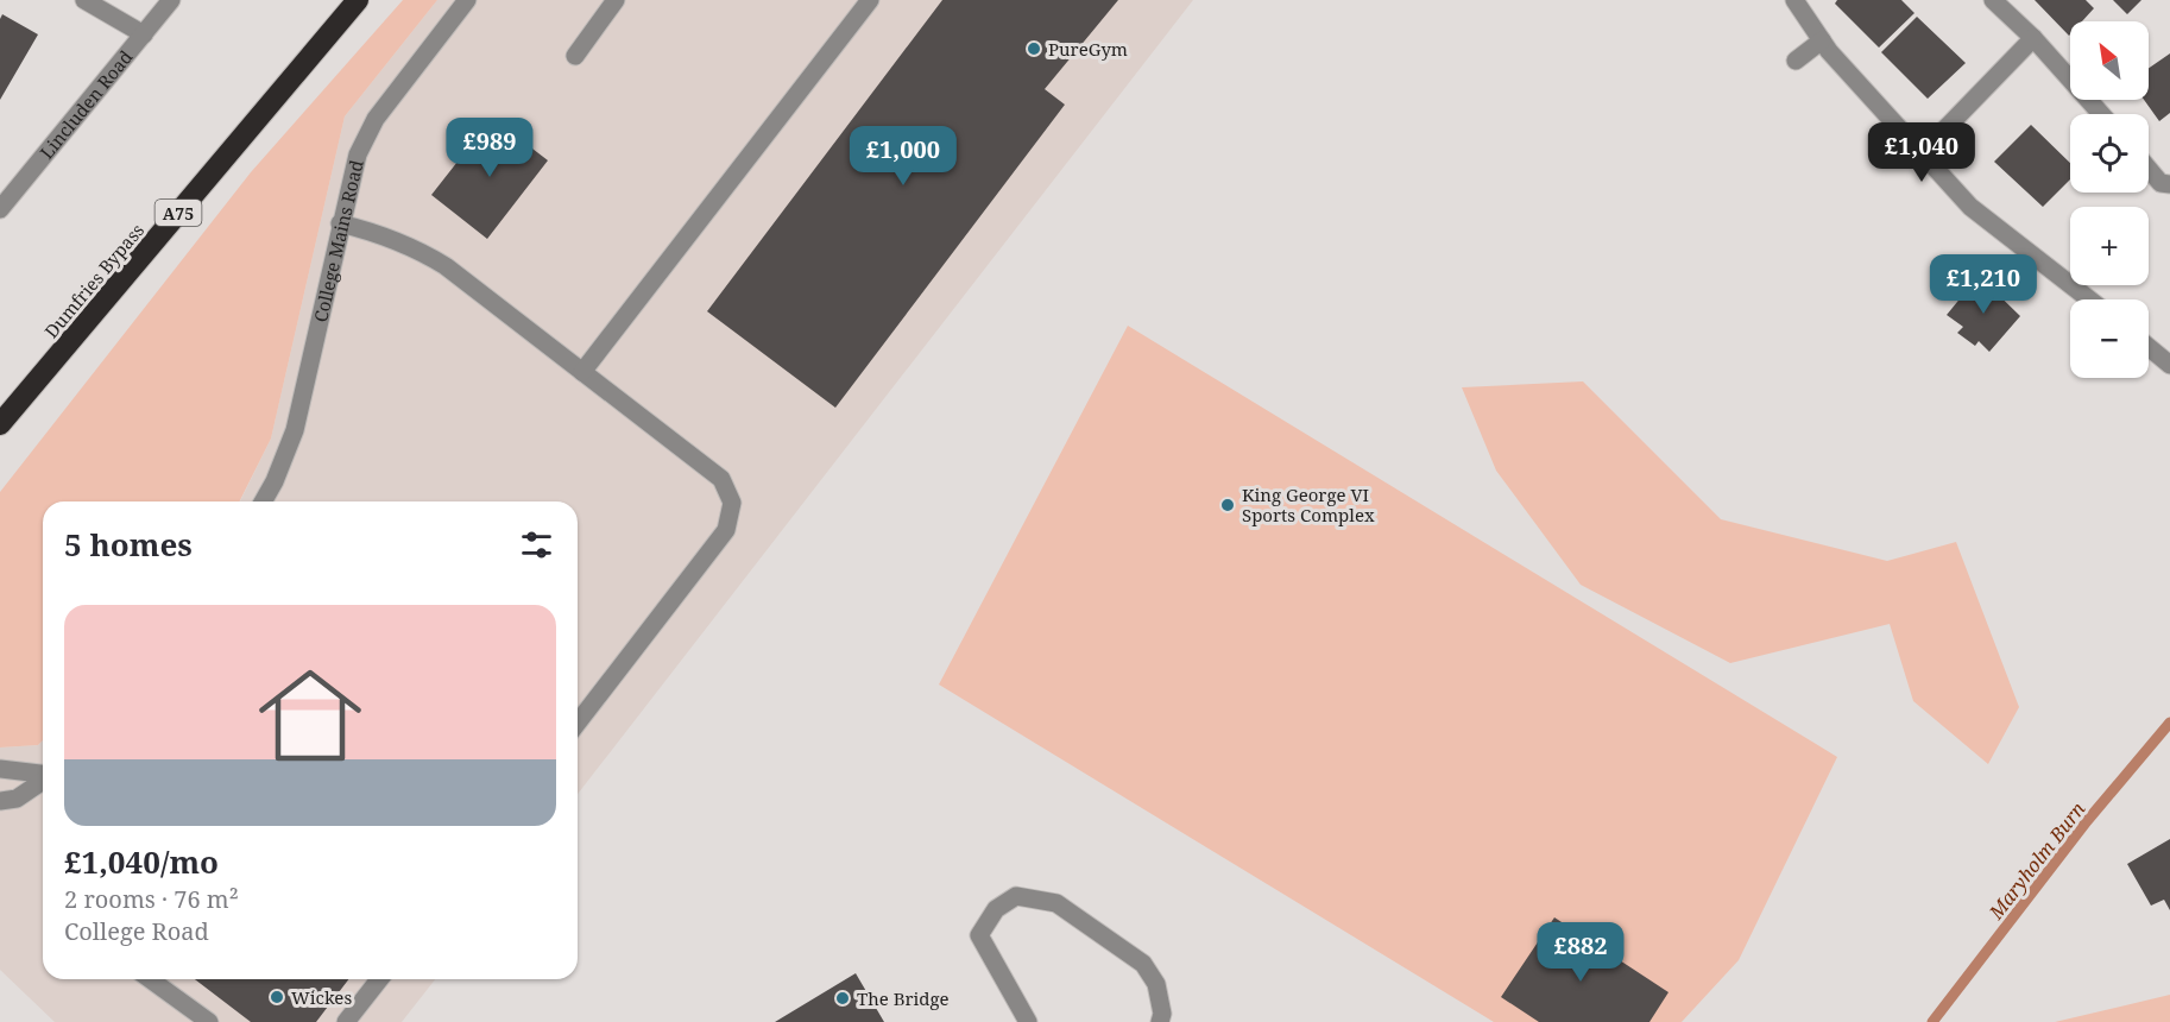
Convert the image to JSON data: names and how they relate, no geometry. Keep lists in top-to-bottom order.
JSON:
{
  "streets": {
    "highway": ["A75", "Dumfries Bypass"],
    "street": ["Lincluden Road", "College Mains Road"]
  },
  "water": ["Maryholm Burn"],
  "places": [
    "PureGym",
    "King George VI Sports Complex",
    "Wickes",
    "The Bridge"
  ],
  "north": "top left",
  "page": {
    "map_buttons": ["+", "−"],
    "price": [
      "£989",
      "£1,040",
      "£1,000",
      "£1,210",
      "£882"
    ],
    "heading": "5 homes",
    "list": [
      {
        "name": "£1,040/mo",
        "note": "2 rooms · 76 m² · College Road"
      }
    ]
  }
}
